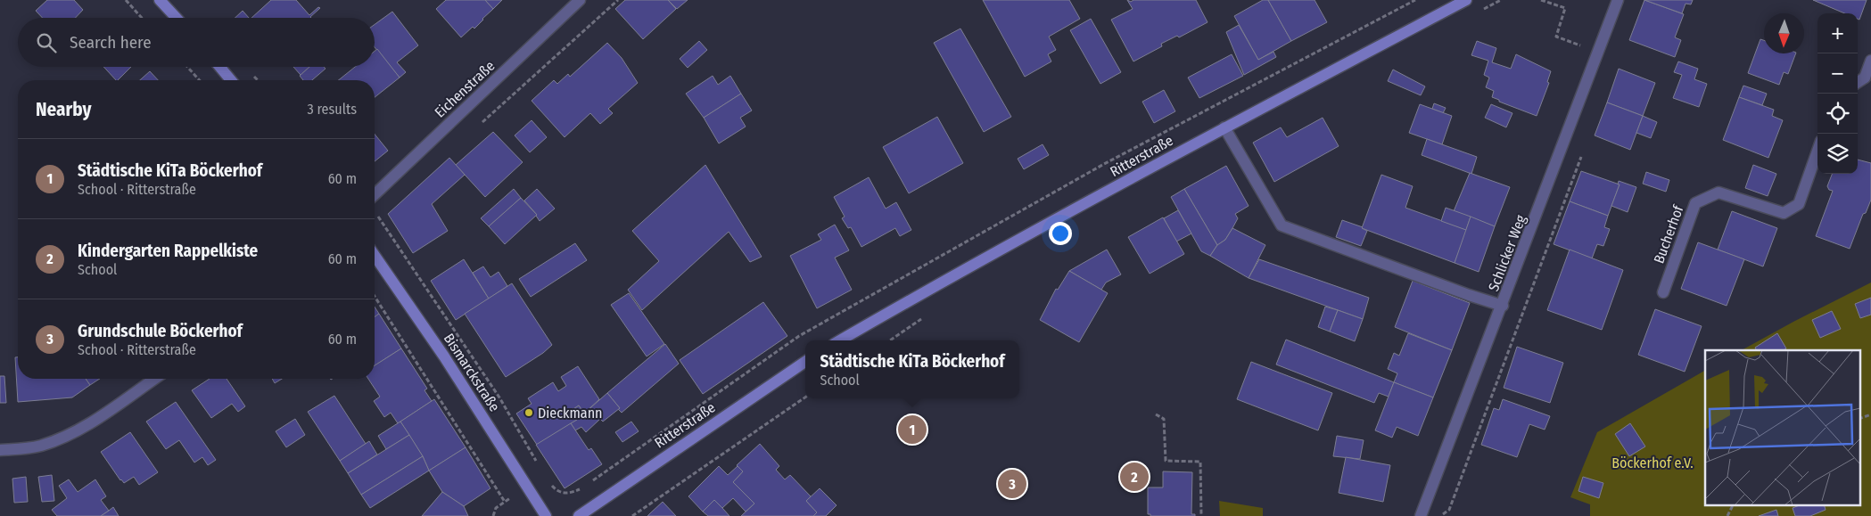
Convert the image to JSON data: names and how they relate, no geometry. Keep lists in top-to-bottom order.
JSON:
{
  "streets": {
    "main road": ["Ritterstraße", "Bismarckstraße"],
    "street": ["Eichenstraße", "Bucherhof", "Schlicker Weg"]
  },
  "parks": ["Böckerhof e.V."],
  "places": ["Dieckmann"],
  "north": "bottom",
  "page": {
    "map_buttons": ["+", "−"],
    "search": "Search here",
    "heading": ["Nearby", "3 results"],
    "list": [
      {
        "mark": "1",
        "name": "Städtische KiTa Böckerhof",
        "note": "School · Ritterstraße",
        "value": "60 m"
      },
      {
        "mark": "2",
        "name": "Kindergarten Rappelkiste",
        "note": "School",
        "value": "60 m"
      },
      {
        "mark": "3",
        "name": "Grundschule Böckerhof",
        "note": "School · Ritterstraße",
        "value": "60 m"
      }
    ],
    "popup": ["Städtische KiTa Böckerhof", "School"],
    "pins": ["1", "2", "3"]
  }
}
